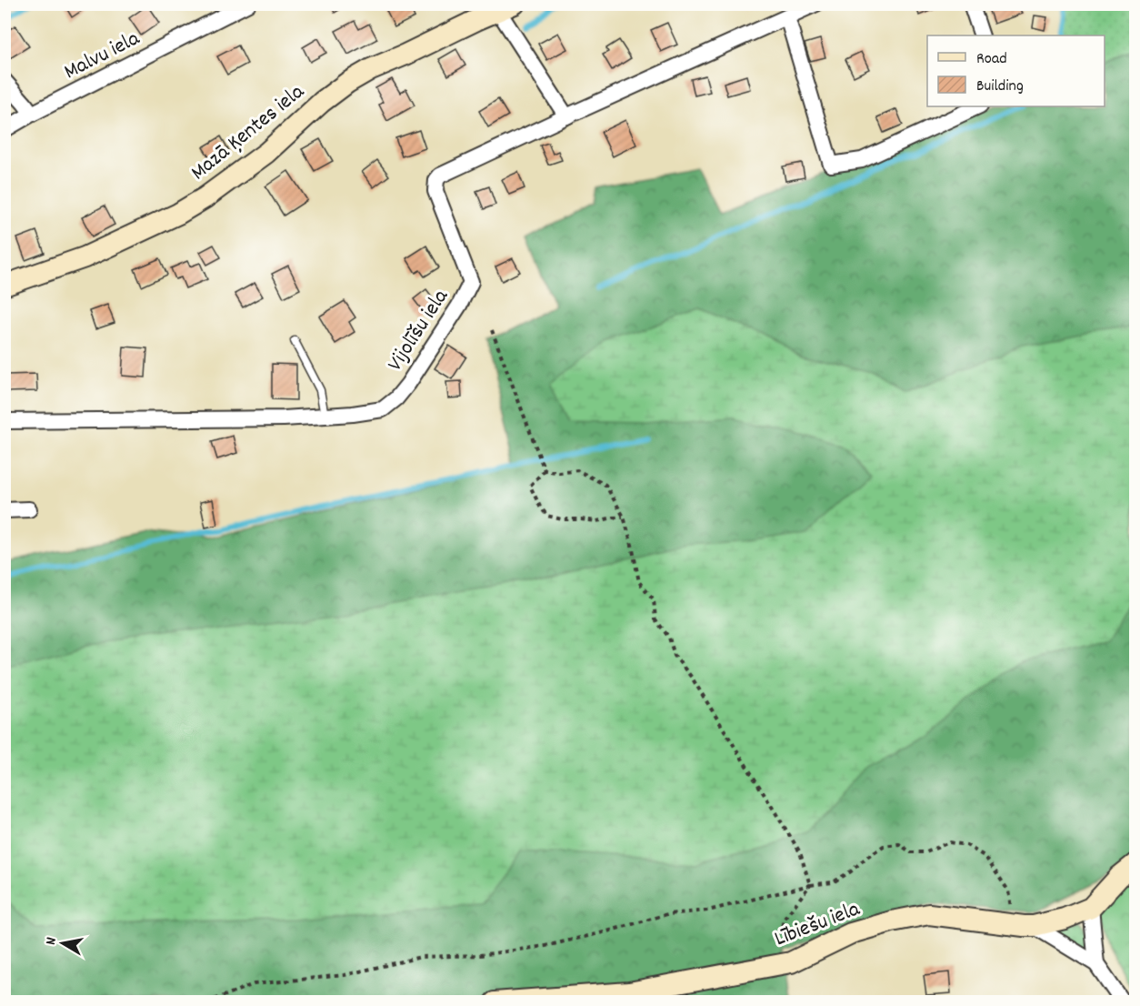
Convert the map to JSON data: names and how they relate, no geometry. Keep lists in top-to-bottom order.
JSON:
{
  "streets": {
    "street": [
      "Malvu iela",
      "Mazā Ķentes iela",
      "Vijolīšu iela",
      "Lībiešu iela"
    ]
  },
  "legend": ["Road", "Building"],
  "north": "left"
}
